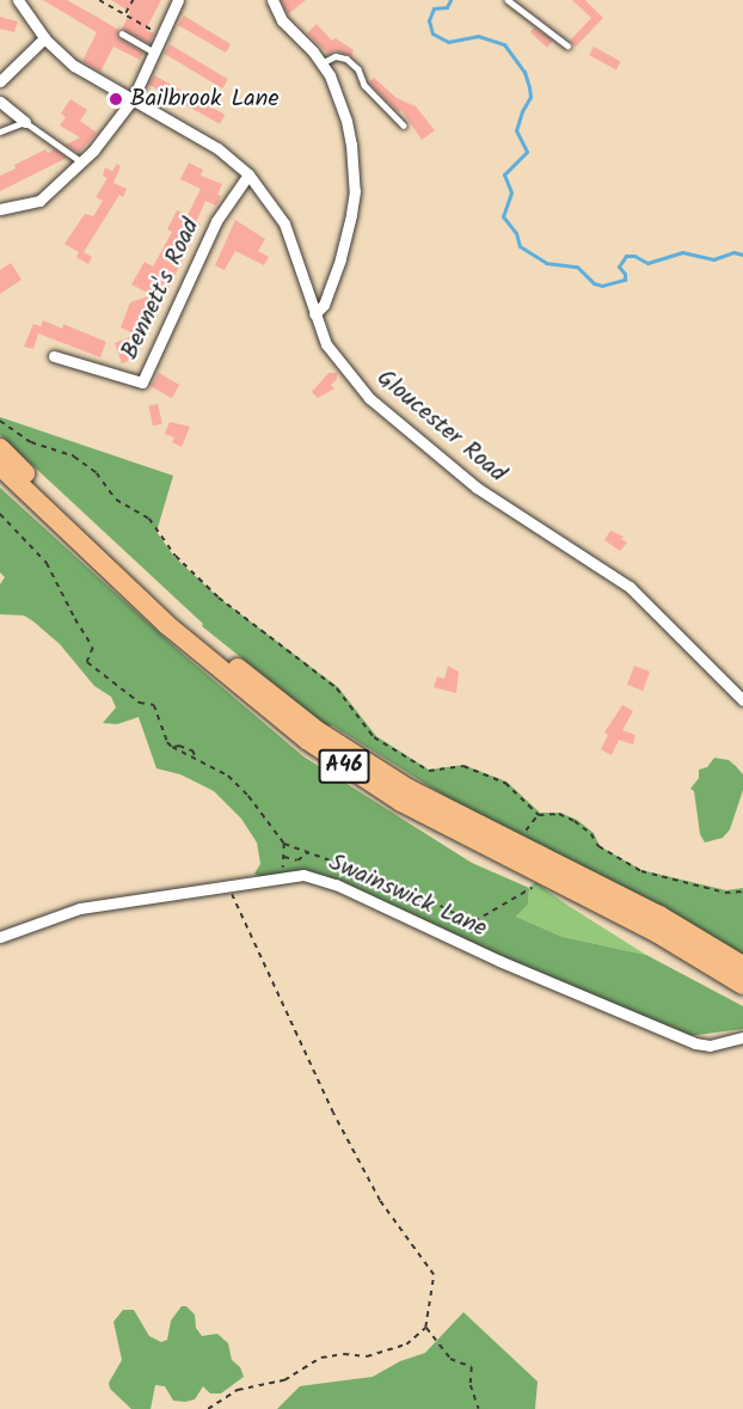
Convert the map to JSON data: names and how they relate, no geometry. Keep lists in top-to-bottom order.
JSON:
{
  "streets": {
    "highway": ["A46"],
    "street": ["Bennett's Road", "Gloucester Road", "Swainswick Lane"]
  },
  "crossings": [
    ["Bennett's Road", "Gloucester Road"]
  ],
  "places": ["Bailbrook Lane"]
}
